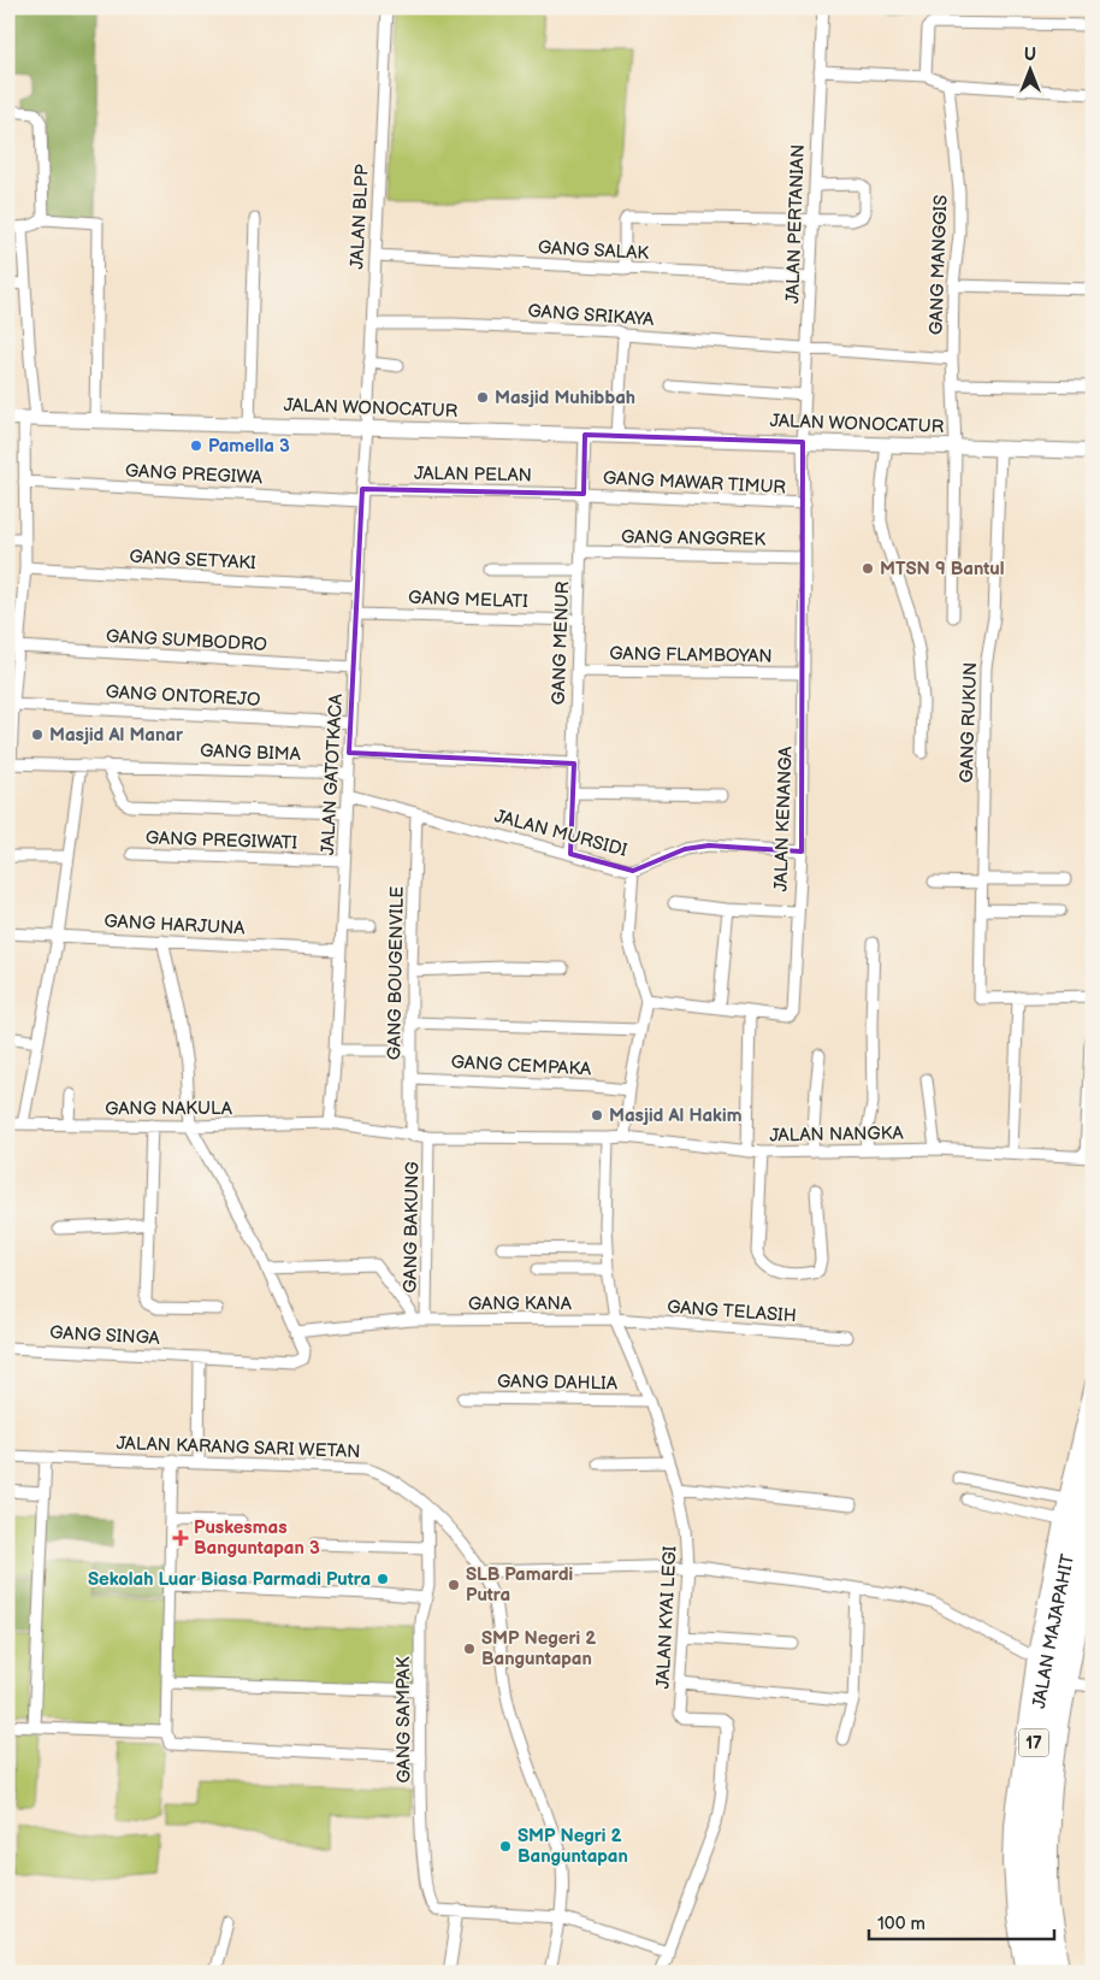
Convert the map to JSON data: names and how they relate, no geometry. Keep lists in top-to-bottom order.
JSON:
{
  "streets": {
    "highway": ["JALAN MAJAPAHIT", "17"],
    "street": [
      "JALAN BLPP",
      "JALAN PERTANIAN",
      "GANG SALAK",
      "GANG MANGGIS",
      "GANG SRIKAYA",
      "JALAN WONOCATUR",
      "GANG PREGIWA",
      "JALAN PELAN",
      "GANG MAWAR TIMUR",
      "GANG ANGGREK",
      "GANG SETYAKI",
      "GANG MELATI",
      "GANG SUMBODRO",
      "GANG MENUR",
      "GANG FLAMBOYAN",
      "GANG ONTOREJO",
      "GANG RUKUN",
      "GANG BIMA",
      "JALAN GATOTKACA",
      "JALAN KENANGA",
      "JALAN MURSIDI",
      "GANG PREGIWATI",
      "GANG HARJUNA",
      "GANG BOUGENVILE",
      "GANG CEMPAKA",
      "GANG NAKULA",
      "JALAN NANGKA",
      "GANG BAKUNG",
      "GANG KANA",
      "GANG TELASIH",
      "GANG SINGA",
      "GANG DAHLIA",
      "JALAN KARANG SARI WETAN",
      "JALAN KYAI LEGI",
      "GANG SAMPAK"
    ]
  },
  "crossings": [
    ["JALAN BLPP", "GANG SALAK"],
    ["JALAN BLPP", "GANG SRIKAYA"],
    ["JALAN BLPP", "JALAN WONOCATUR"],
    ["JALAN BLPP", "JALAN GATOTKACA"],
    ["JALAN PERTANIAN", "GANG SALAK"],
    ["JALAN PERTANIAN", "GANG SRIKAYA"],
    ["JALAN PERTANIAN", "JALAN WONOCATUR"],
    ["JALAN PERTANIAN", "JALAN KENANGA"],
    ["GANG MANGGIS", "GANG SRIKAYA"],
    ["GANG MANGGIS", "JALAN WONOCATUR"],
    ["JALAN WONOCATUR", "GANG MENUR"],
    ["JALAN WONOCATUR", "GANG RUKUN"],
    ["JALAN WONOCATUR", "JALAN GATOTKACA"],
    ["JALAN WONOCATUR", "JALAN KENANGA"],
    ["GANG PREGIWA", "JALAN GATOTKACA"],
    ["JALAN PELAN", "GANG MAWAR TIMUR"],
    ["JALAN PELAN", "GANG MENUR"],
    ["JALAN PELAN", "JALAN GATOTKACA"],
    ["GANG MAWAR TIMUR", "GANG MENUR"],
    ["GANG MAWAR TIMUR", "JALAN KENANGA"],
    ["GANG ANGGREK", "GANG MENUR"],
    ["GANG ANGGREK", "JALAN KENANGA"],
    ["GANG SETYAKI", "JALAN GATOTKACA"],
    ["GANG MELATI", "GANG MENUR"],
    ["GANG MELATI", "JALAN GATOTKACA"],
    ["GANG SUMBODRO", "JALAN GATOTKACA"],
    ["GANG MENUR", "GANG FLAMBOYAN"],
    ["GANG MENUR", "JALAN MURSIDI"],
    ["GANG FLAMBOYAN", "JALAN KENANGA"],
    ["GANG ONTOREJO", "JALAN GATOTKACA"],
    ["GANG BIMA", "JALAN GATOTKACA"],
    ["JALAN GATOTKACA", "JALAN MURSIDI"],
    ["JALAN GATOTKACA", "GANG PREGIWATI"],
    ["JALAN GATOTKACA", "GANG HARJUNA"],
    ["JALAN GATOTKACA", "GANG NAKULA"],
    ["JALAN GATOTKACA", "JALAN NANGKA"],
    ["JALAN KENANGA", "JALAN MURSIDI"],
    ["JALAN MURSIDI", "GANG BOUGENVILE"],
    ["GANG BOUGENVILE", "GANG CEMPAKA"],
    ["GANG BOUGENVILE", "JALAN NANGKA"],
    ["GANG NAKULA", "JALAN NANGKA"],
    ["JALAN NANGKA", "GANG BAKUNG"],
    ["JALAN NANGKA", "JALAN KYAI LEGI"],
    ["GANG BAKUNG", "GANG KANA"],
    ["GANG KANA", "GANG TELASIH"],
    ["GANG KANA", "GANG SINGA"],
    ["GANG KANA", "JALAN KYAI LEGI"],
    ["GANG TELASIH", "JALAN KYAI LEGI"],
    ["GANG DAHLIA", "JALAN KYAI LEGI"],
    ["JALAN KARANG SARI WETAN", "GANG SAMPAK"]
  ],
  "places": {
    "other": [
      "Masjid Muhibbah",
      "Pamella 3",
      "MTSN 9 Bantul",
      "Masjid Al Manar",
      "Masjid Al Hakim",
      "Sekolah Luar Biasa Parmadi Putra",
      "SLB Pamardi Putra",
      "SMP Negeri 2 Banguntapan",
      "SMP Negri 2 Banguntapan"
    ],
    "health": ["Puskesmas Banguntapan 3"]
  },
  "scale_bar": "100 m",
  "north": "top"
}
